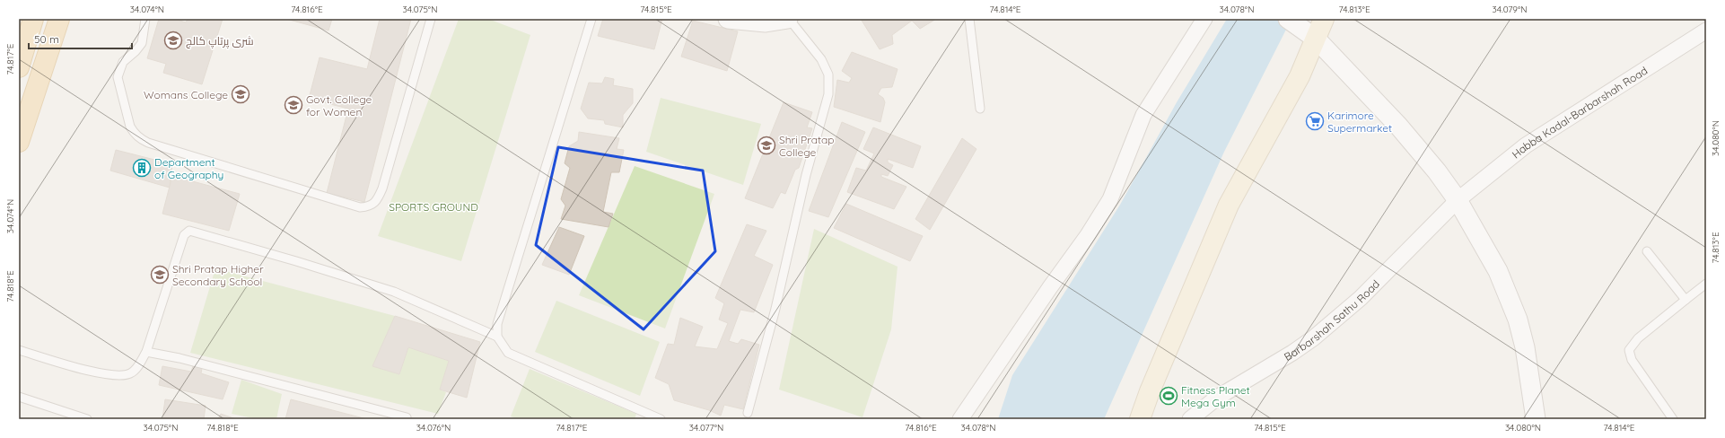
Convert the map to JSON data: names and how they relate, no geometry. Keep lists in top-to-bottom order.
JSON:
{
  "streets": {
    "street": ["Habba Kadal-Barbarshah Road", "Barbarshah Sathu Road"]
  },
  "crossings": [
    ["Habba Kadal-Barbarshah Road", "Barbarshah Sathu Road"]
  ],
  "parks": ["SPORTS GROUND"],
  "places": {
    "school or university": [
      "شری پرتاپ کالج",
      "Womans College",
      "Govt. College for Women",
      "Shri Pratap College",
      "Shri Pratap Higher Secondary School"
    ],
    "supermarket": ["Karimore Supermarket"],
    "building": ["Department of Geography"],
    "sports": ["Fitness Planet Mega Gym"]
  },
  "scale_bar": "50 m",
  "coordinates": [
    "34.074°N",
    "74.816°E",
    "34.075°N",
    "74.815°E",
    "74.814°E",
    "34.078°N",
    "74.813°E",
    "34.079°N",
    "74.817°E",
    "34.080°N",
    "74.818°E",
    "34.076°N",
    "34.077°N"
  ]
}
